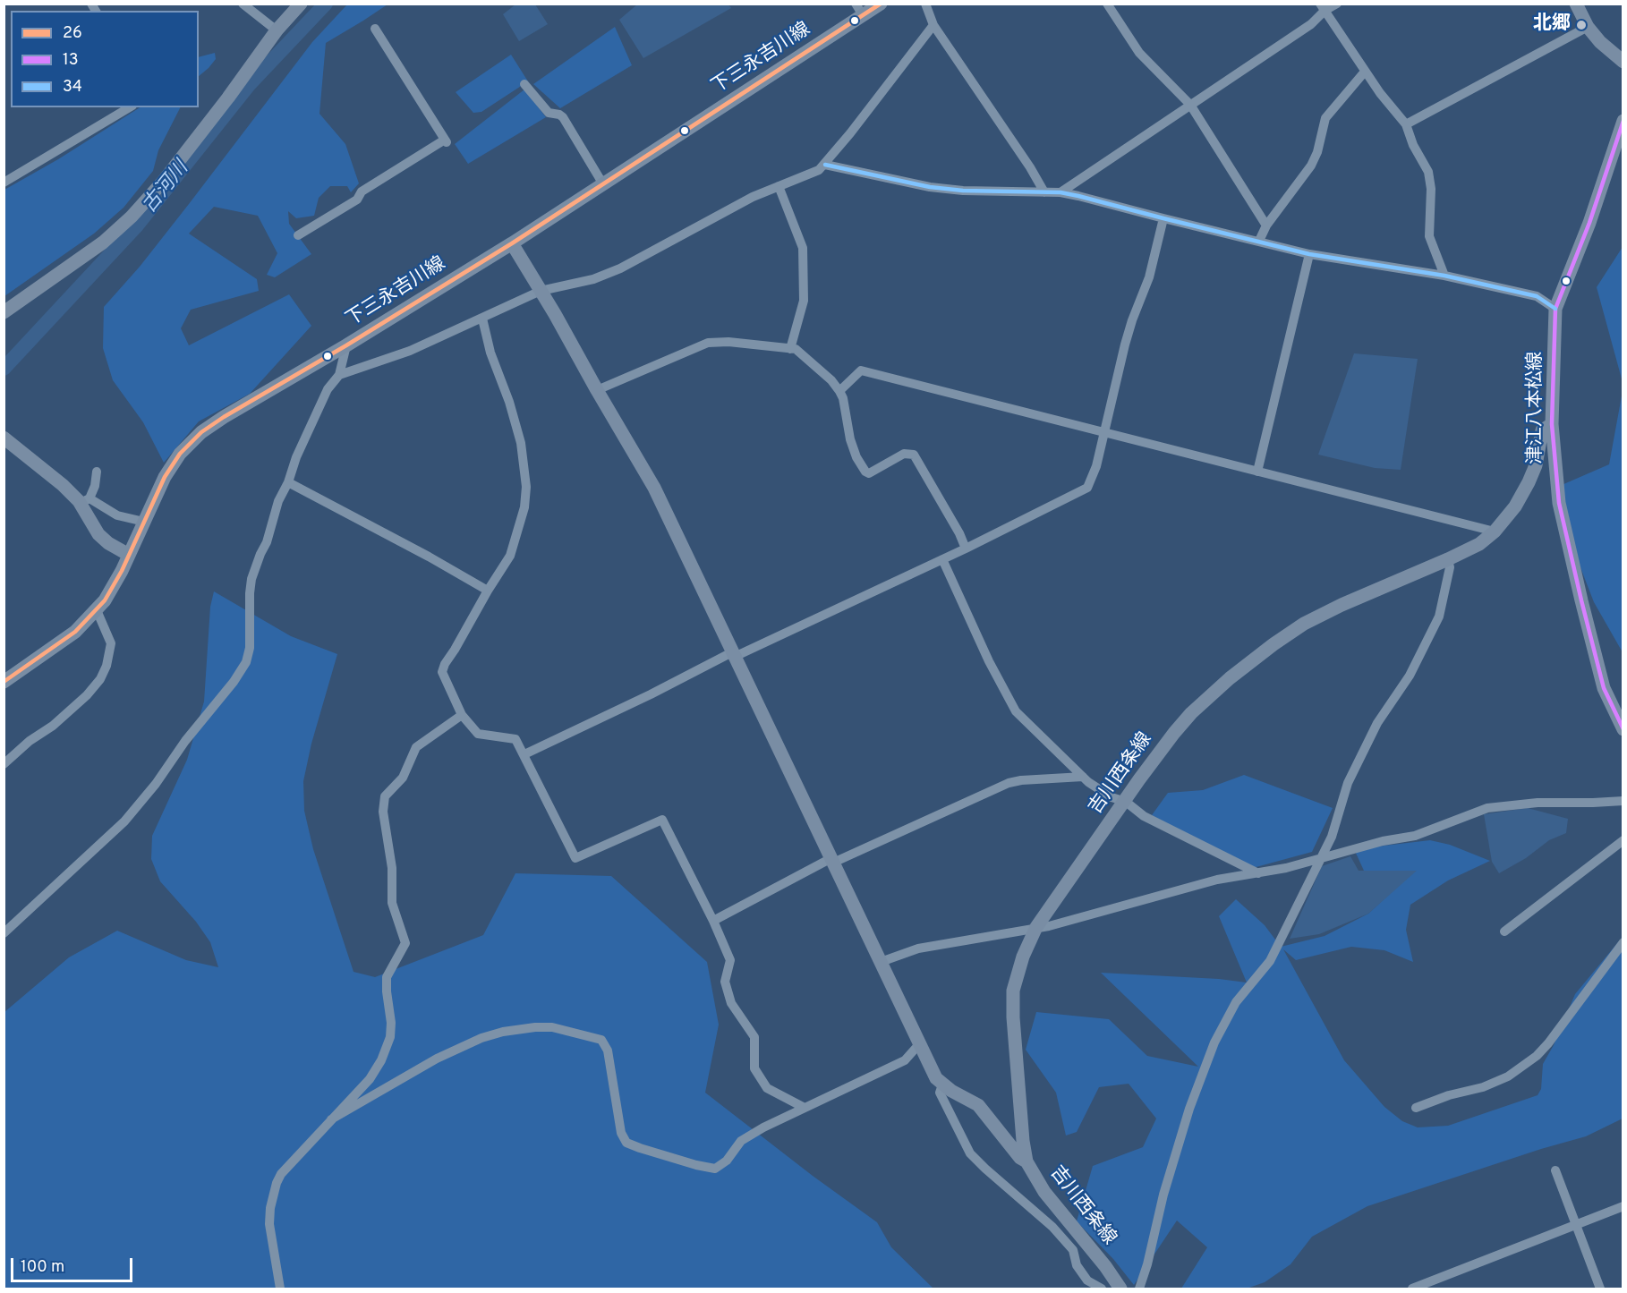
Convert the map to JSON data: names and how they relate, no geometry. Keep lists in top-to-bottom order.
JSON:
{
  "streets": {
    "main road": ["下三永吉川線", "津江八本松線", "吉川西条線"]
  },
  "crossings": [
    ["津江八本松線", "吉川西条線"]
  ],
  "water": ["古河川"],
  "places": ["北郷"],
  "lines": ["transit line 26", "transit line 13", "transit line 34"],
  "legend": ["26", "13", "34"],
  "scale_bar": "100 m"
}
